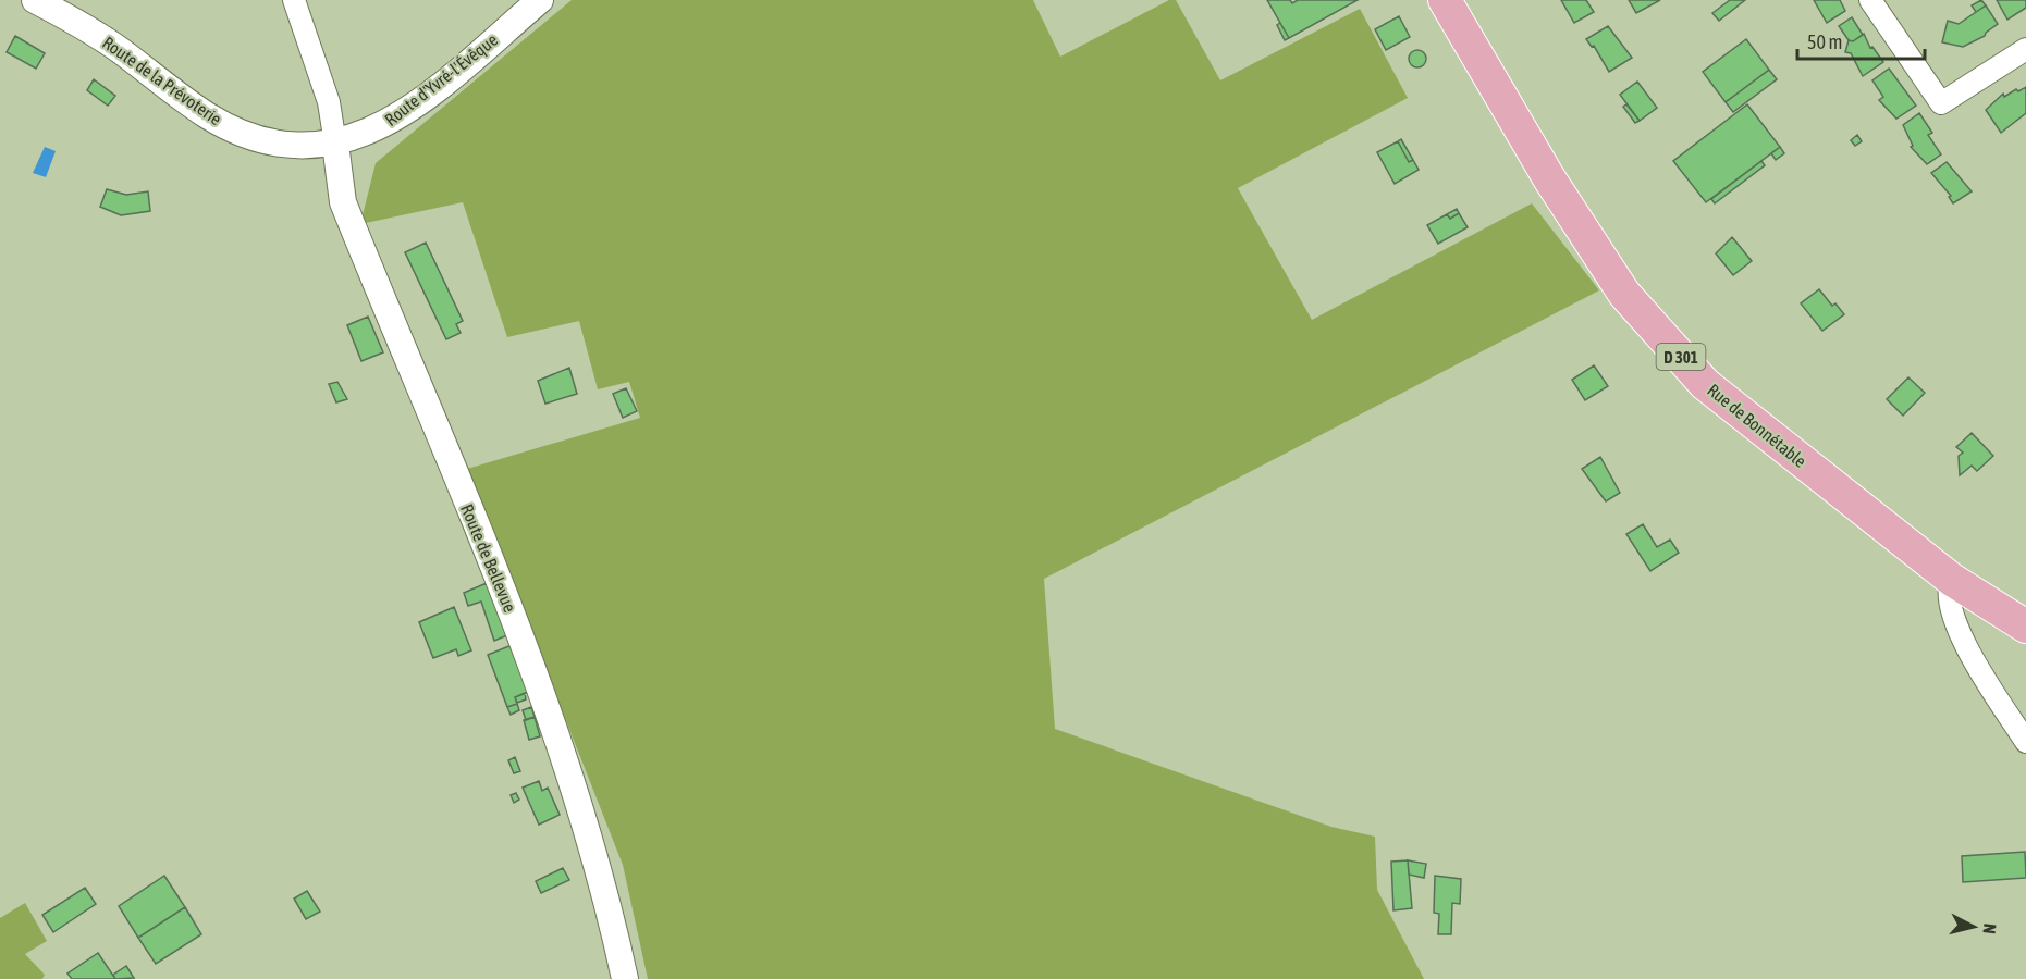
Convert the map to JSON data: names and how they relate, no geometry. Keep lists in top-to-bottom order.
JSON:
{
  "streets": {
    "main road": ["D 301", "Rue de Bonnétable"],
    "street": ["Route d'Yvré-l'Évêque", "Route de la Prévoterie", "Route de Bellevue"]
  },
  "crossings": [
    ["Route d'Yvré-l'Évêque", "Route de la Prévoterie"],
    ["Route d'Yvré-l'Évêque", "Route de Bellevue"],
    ["Route de la Prévoterie", "Route de Bellevue"]
  ],
  "scale_bar": "50 m",
  "north": "right"
}
